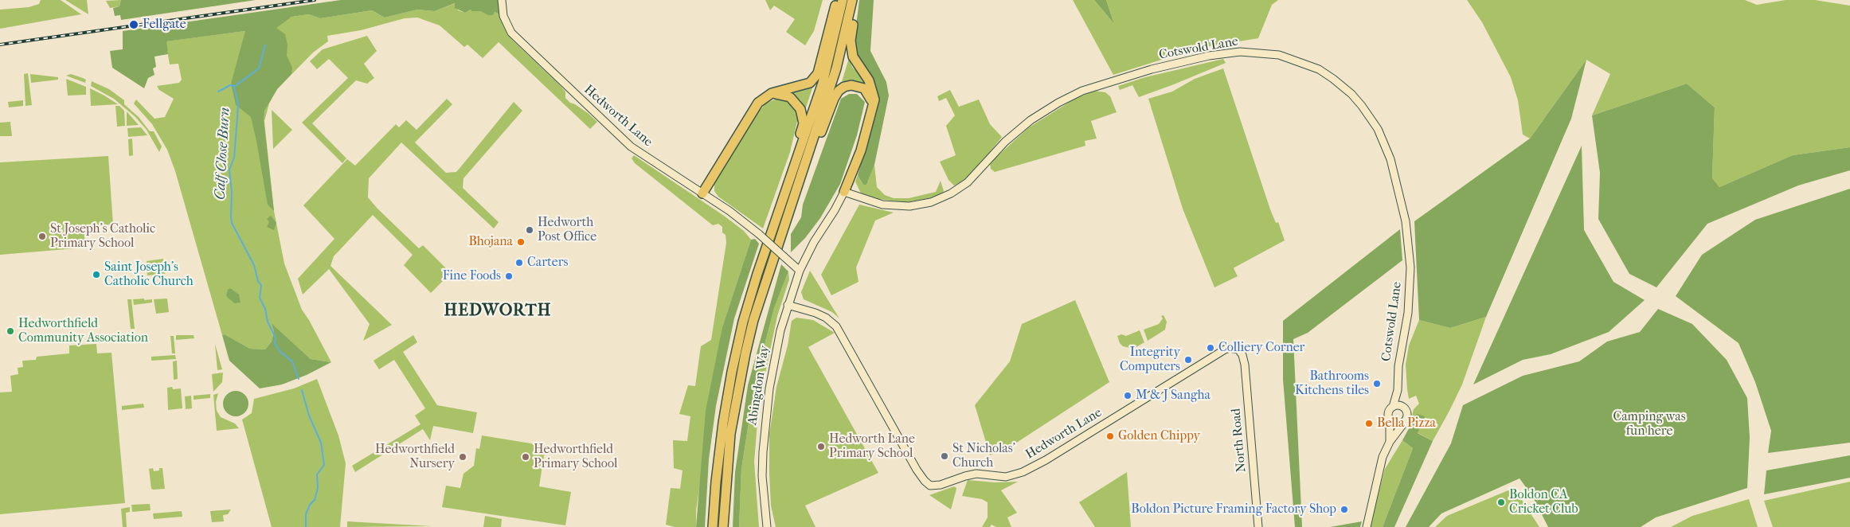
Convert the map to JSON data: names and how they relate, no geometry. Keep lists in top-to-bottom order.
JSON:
{
  "streets": {
    "street": [
      "Cotswold Lane",
      "Hedworth Lane",
      "Abingdon Way",
      "North Road"
    ]
  },
  "crossings": [
    ["Cotswold Lane", "Abingdon Way"],
    ["Hedworth Lane", "Abingdon Way"],
    ["Hedworth Lane", "North Road"]
  ],
  "districts": ["HEDWORTH"],
  "water": ["Calf Close Burn"],
  "parks": ["Camping was fun here"],
  "places": [
    "Fellgate",
    "Hedworth Post Office",
    "St Joseph's Catholic Primary School",
    "Bhojana",
    "Carters",
    "Saint Joseph's Catholic Church",
    "Fine Foods",
    "Hedworthfield Community Association",
    "Colliery Corner",
    "Integrity Computers",
    "Bathrooms Kitchens tiles",
    "M & J Sangha",
    "Bella Pizza",
    "Golden Chippy",
    "Hedworth Lane Primary School",
    "St Nicholas’ Church",
    "Hedworthfield Nursery",
    "Hedworthfield Primary School",
    "Boldon CA Cricket Club",
    "Boldon Picture Framing Factory Shop"
  ]
}
